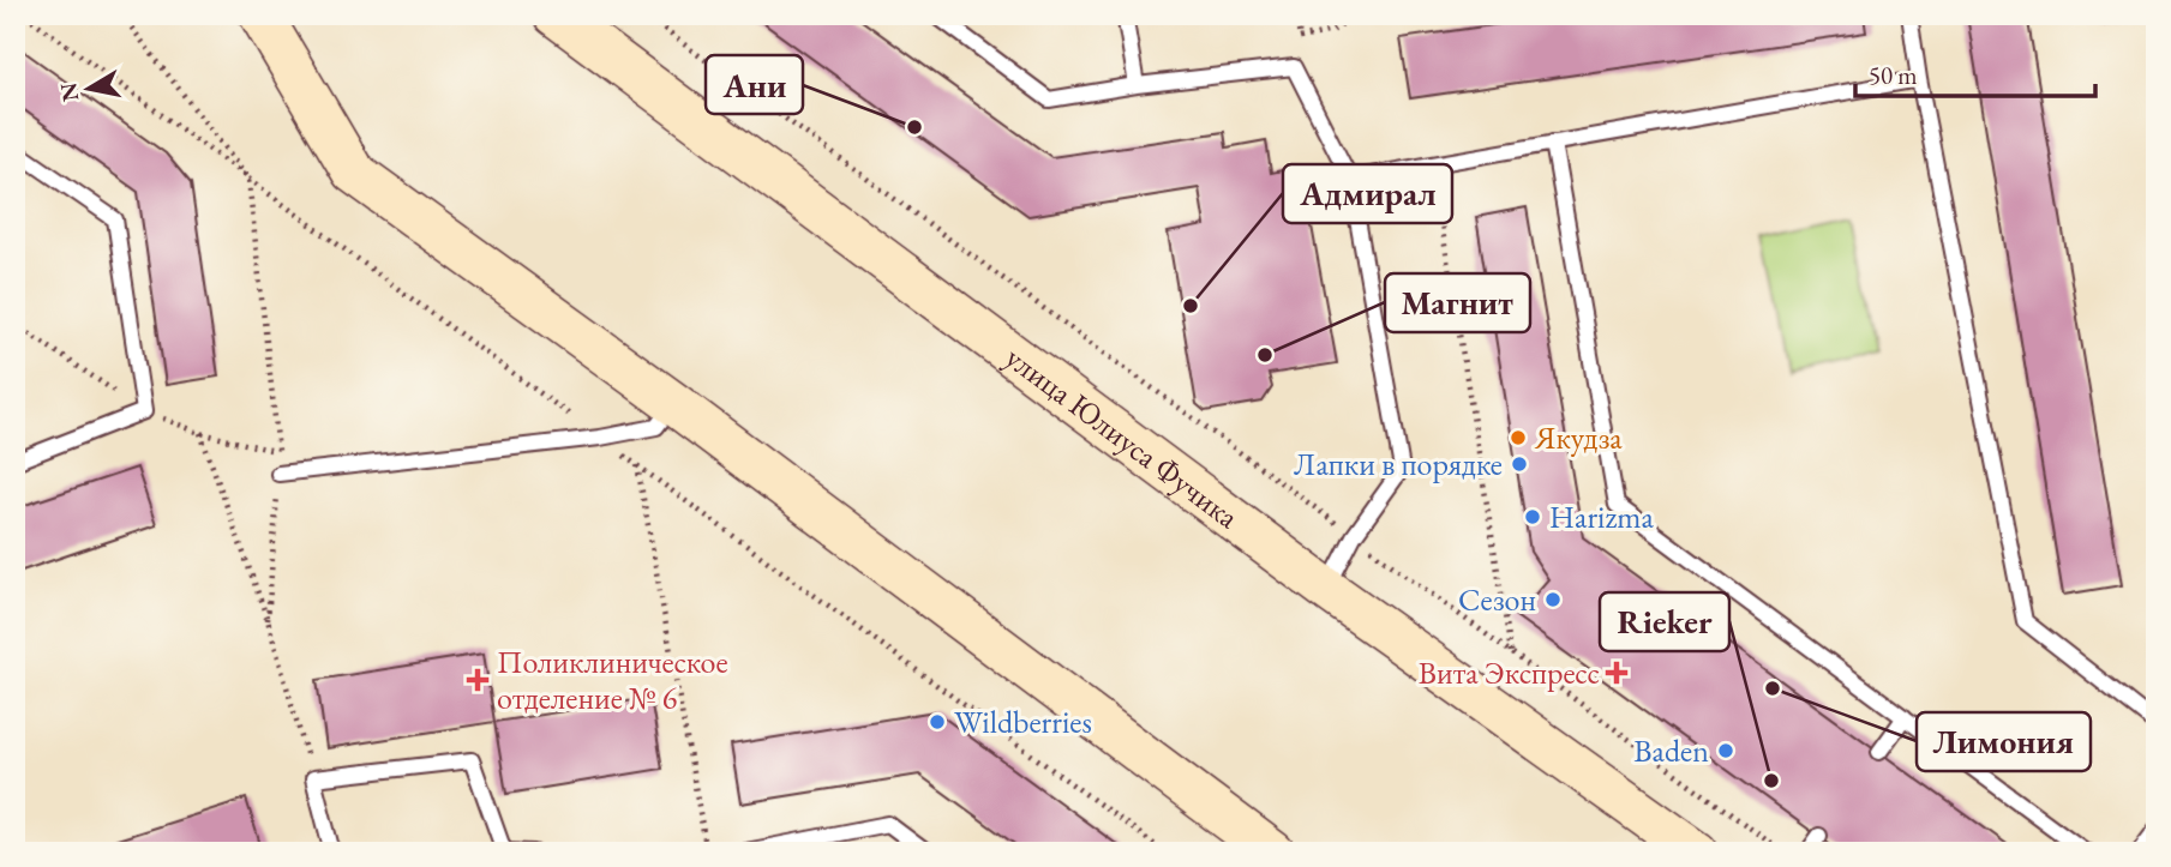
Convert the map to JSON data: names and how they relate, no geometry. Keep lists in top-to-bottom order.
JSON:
{
  "streets": {
    "main road": ["улица Юлиуса Фучика"]
  },
  "places": {
    "other": [
      "Ани",
      "Адмирал",
      "Магнит",
      "Якудза",
      "Лапки в порядке",
      "Harizma",
      "Сезон",
      "Лимония",
      "Wildberries",
      "Baden",
      "Rieker"
    ],
    "health": ["Вита Экспресс", "Поликлиническое отделение № 6"]
  },
  "scale_bar": "50 m",
  "north": "left"
}
